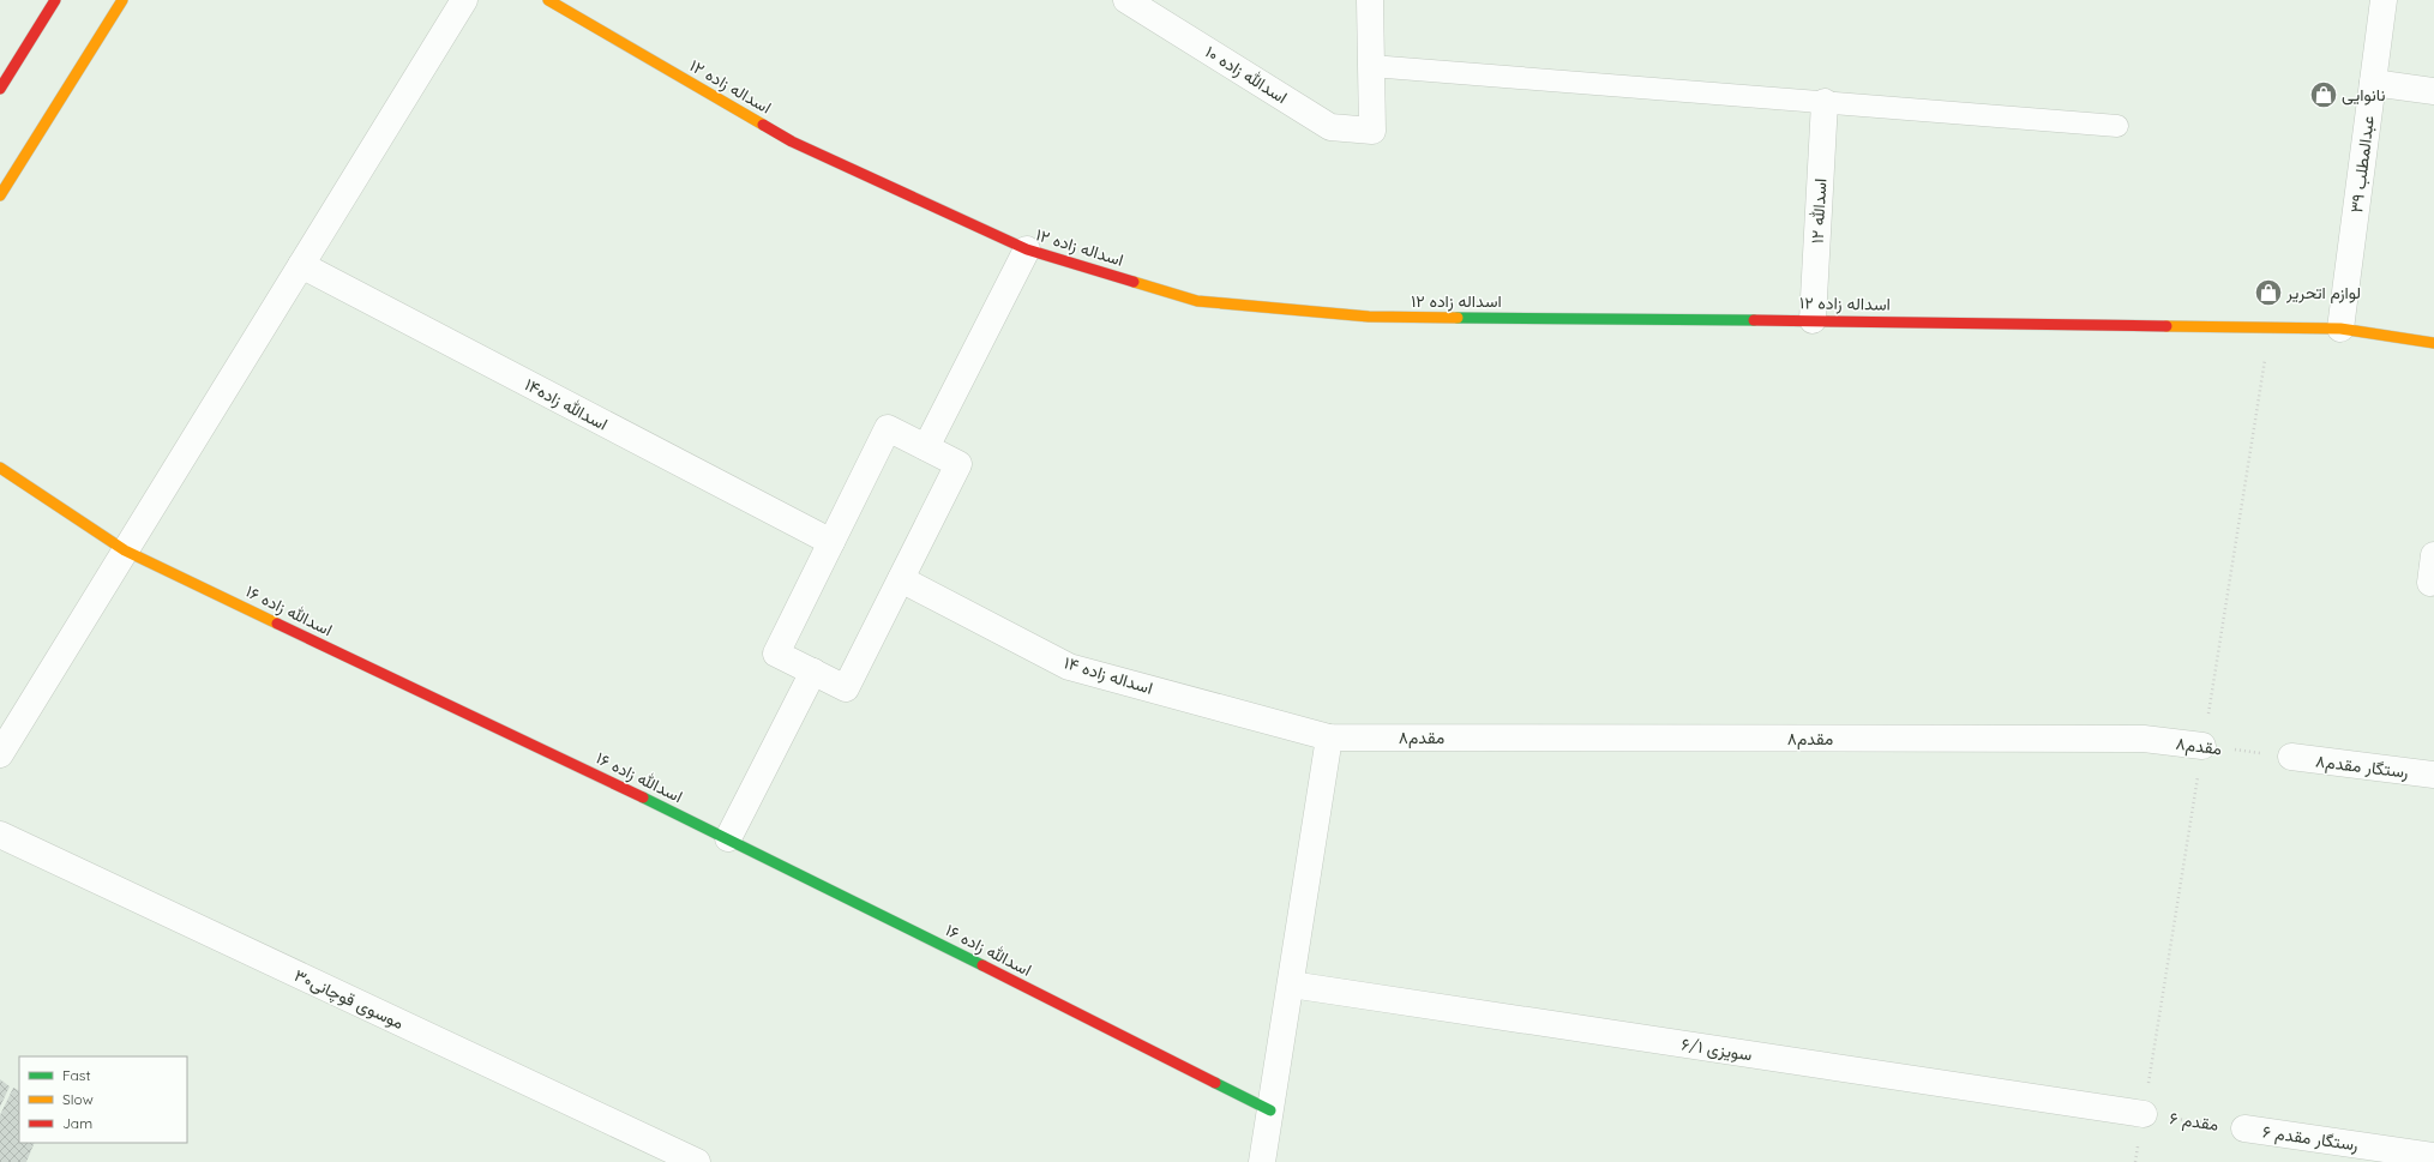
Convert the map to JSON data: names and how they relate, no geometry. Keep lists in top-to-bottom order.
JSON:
{
  "streets": {
    "street": [
      "اسدالله زاده ۱۰",
      "اسداله زاده ۱۲",
      "عبدالمطلب ۳۹",
      "اسدالله ۱۲",
      "اسدالله زاده۱۴",
      "اسدالله زاده ۱۶",
      "اسداله زاده ۱۴",
      "مقدم۸",
      "رستگار مقدم۸",
      "موسوی قوچانی۳۰",
      "سویزی ۶/۱",
      "رستگار مقدم ۶"
    ],
    "path": ["مقدم ۶"]
  },
  "crossings": [
    ["اسداله زاده ۱۲", "عبدالمطلب ۳۹"],
    ["اسداله زاده ۱۲", "اسدالله ۱۲"],
    ["اسداله زاده ۱۴", "مقدم۸"],
    ["مقدم۸", "رستگار مقدم۸"],
    ["سویزی ۶/۱", "مقدم ۶"],
    ["مقدم ۶", "رستگار مقدم ۶"]
  ],
  "places": {
    "shop": ["نانوایی", "لوازم اتحریر"]
  },
  "legend": ["Fast", "Slow", "Jam"]
}
